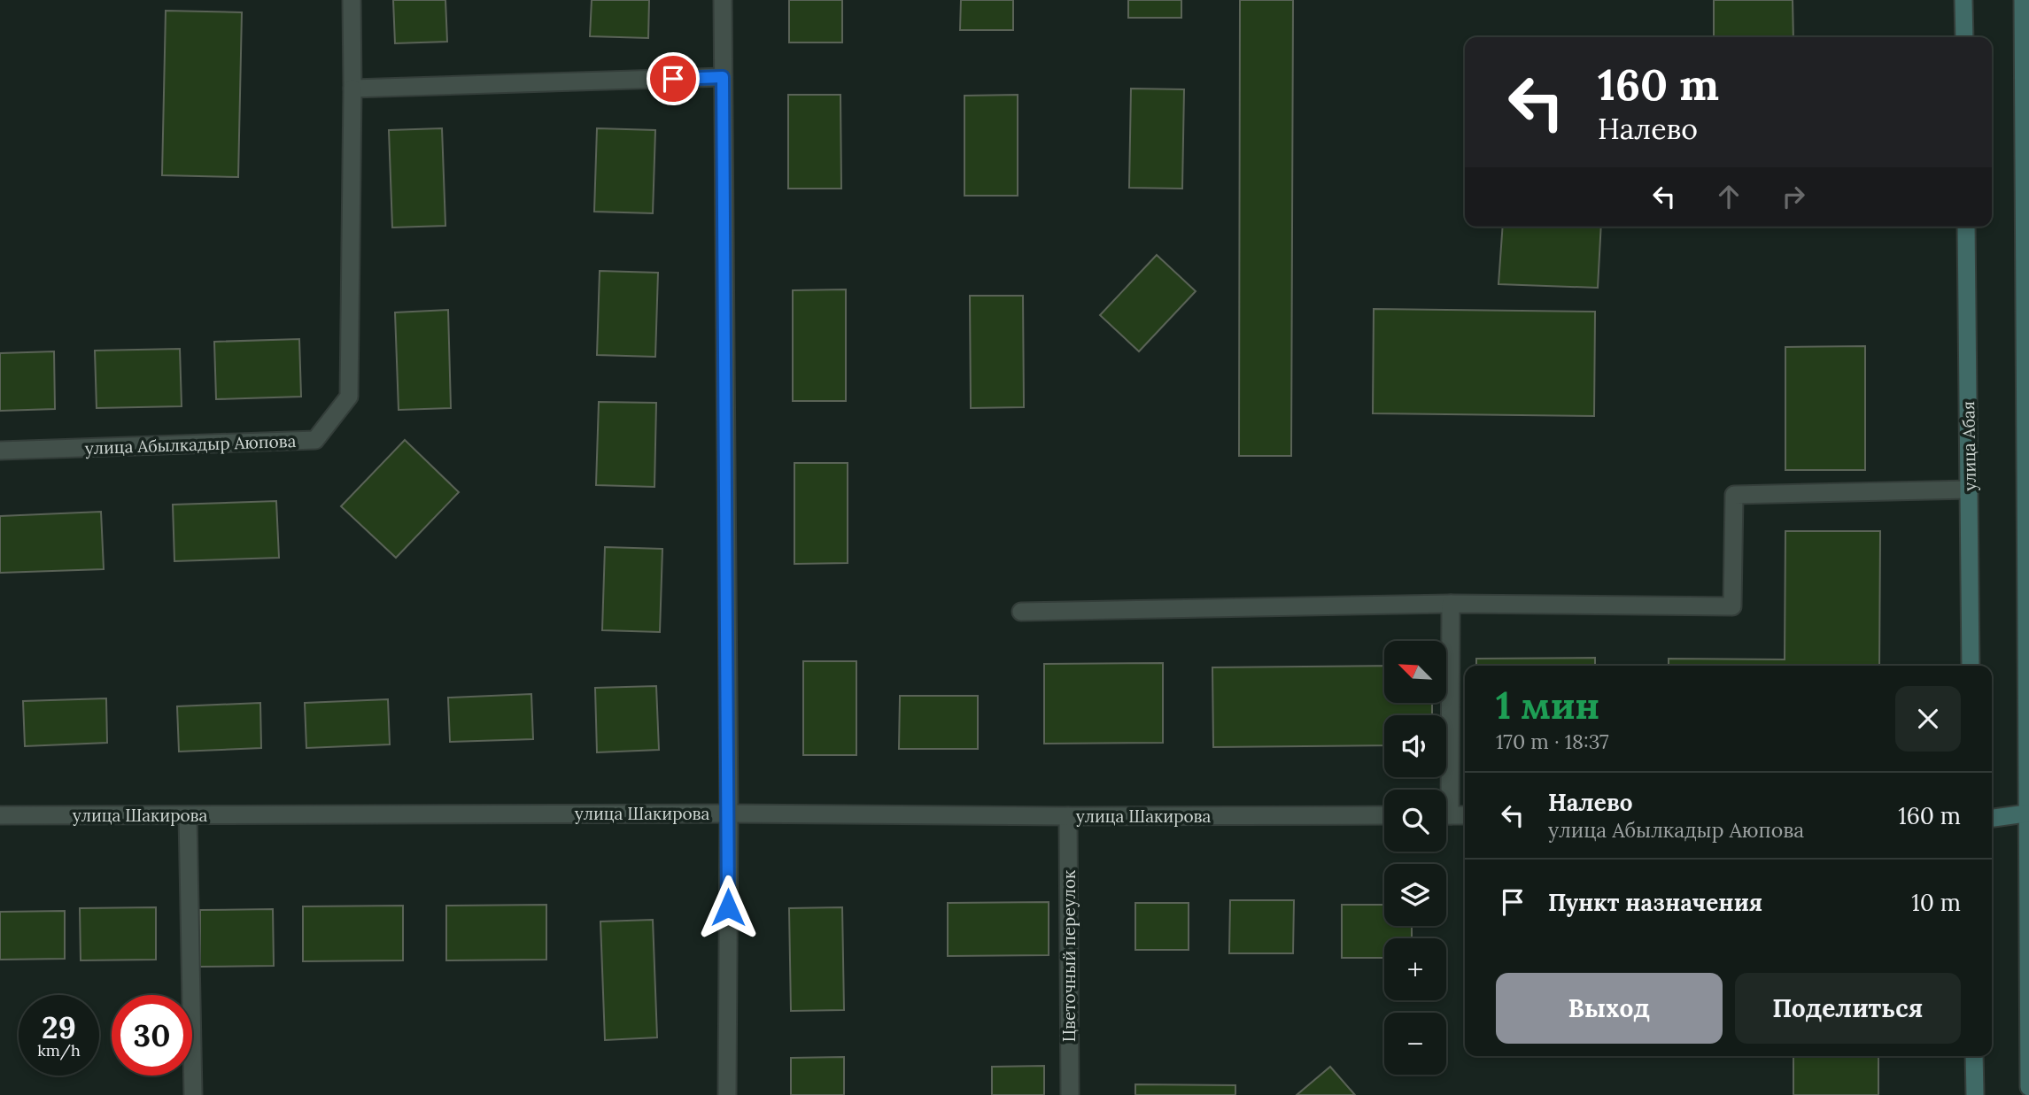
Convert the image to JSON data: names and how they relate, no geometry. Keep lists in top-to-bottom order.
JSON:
{
  "streets": {
    "main road": ["улица Абая"],
    "street": ["улица Абылкадыр Аюпова", "улица Шакирова", "Цветочный переулок"]
  },
  "crossings": [
    ["улица Шакирова", "Цветочный переулок"]
  ],
  "north": "top left",
  "page": {
    "turn": ["160 m", "Налево"],
    "map_buttons": ["+", "−"],
    "heading": ["1 мин", "170 m · 18:37"],
    "list": [
      {
        "name": "Налево",
        "note": "улица Абылкадыр Аюпова",
        "value": "160 m"
      },
      {
        "name": "Пункт назначения",
        "value": "10 m"
      }
    ],
    "buttons": ["Выход", "Поделиться"],
    "speed": "29 km/h",
    "limit": "30"
  }
}
